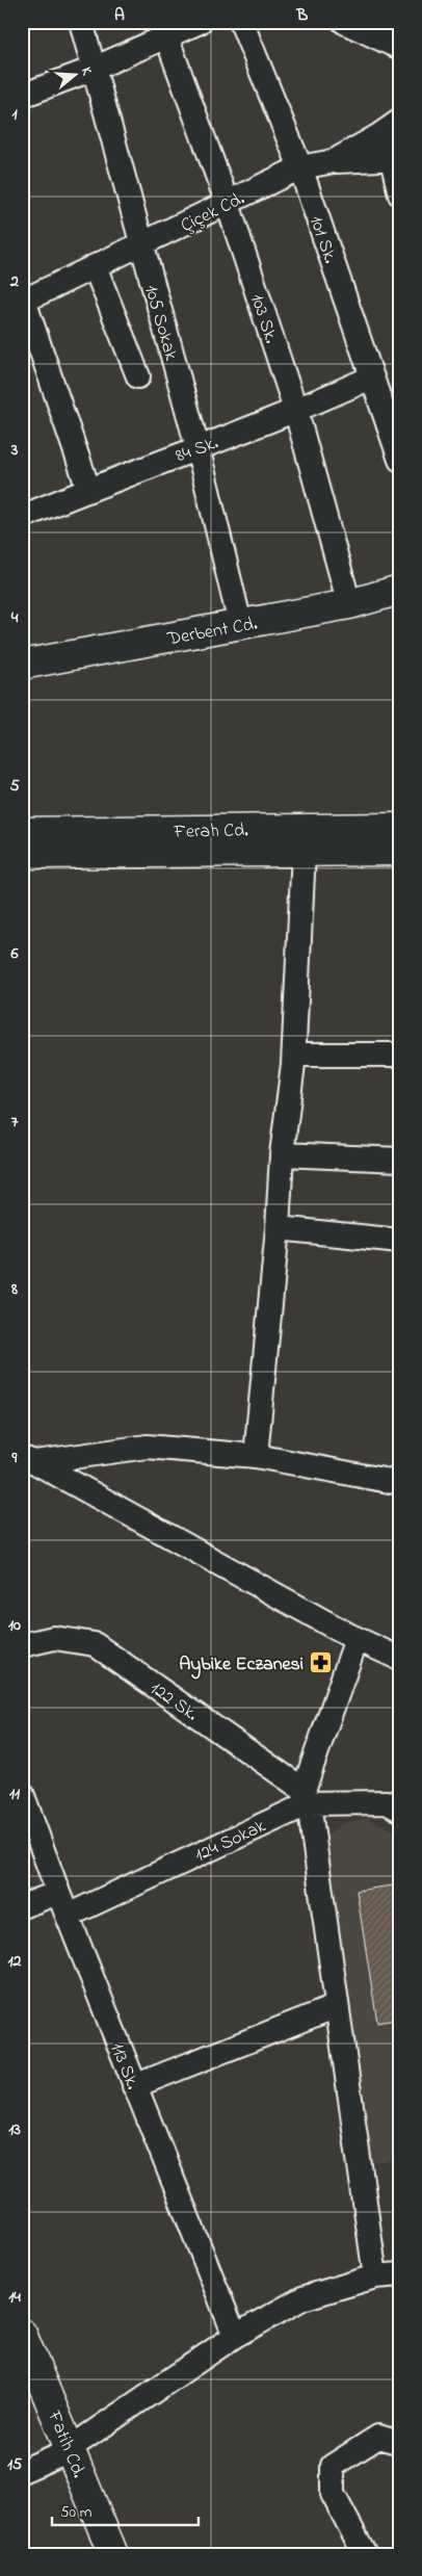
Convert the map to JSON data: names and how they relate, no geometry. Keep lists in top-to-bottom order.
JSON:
{
  "streets": {
    "street": [
      "Çiçek Cd.",
      "101 Sk.",
      "103 Sk.",
      "105 Sokak",
      "84 Sk.",
      "Derbent Cd.",
      "Ferah Cd.",
      "122 Sk.",
      "124 Sokak",
      "113 Sk.",
      "Fatih Cd."
    ]
  },
  "crossings": [
    ["Çiçek Cd.", "101 Sk."],
    ["Çiçek Cd.", "103 Sk."],
    ["Çiçek Cd.", "105 Sokak"],
    ["101 Sk.", "84 Sk."],
    ["103 Sk.", "84 Sk."],
    ["103 Sk.", "Derbent Cd."],
    ["105 Sokak", "84 Sk."],
    ["105 Sokak", "Derbent Cd."],
    ["122 Sk.", "124 Sokak"],
    ["124 Sokak", "113 Sk."]
  ],
  "places": {
    "pharmacy": ["Aybike Eczanesi"]
  },
  "scale_bar": "50 m",
  "north": "right",
  "grid": {
    "columns": ["A", "B"],
    "rows": [
      "1",
      "2",
      "3",
      "4",
      "5",
      "6",
      "7",
      "8",
      "9",
      "10",
      "11",
      "12",
      "13",
      "14",
      "15"
    ]
  }
}
